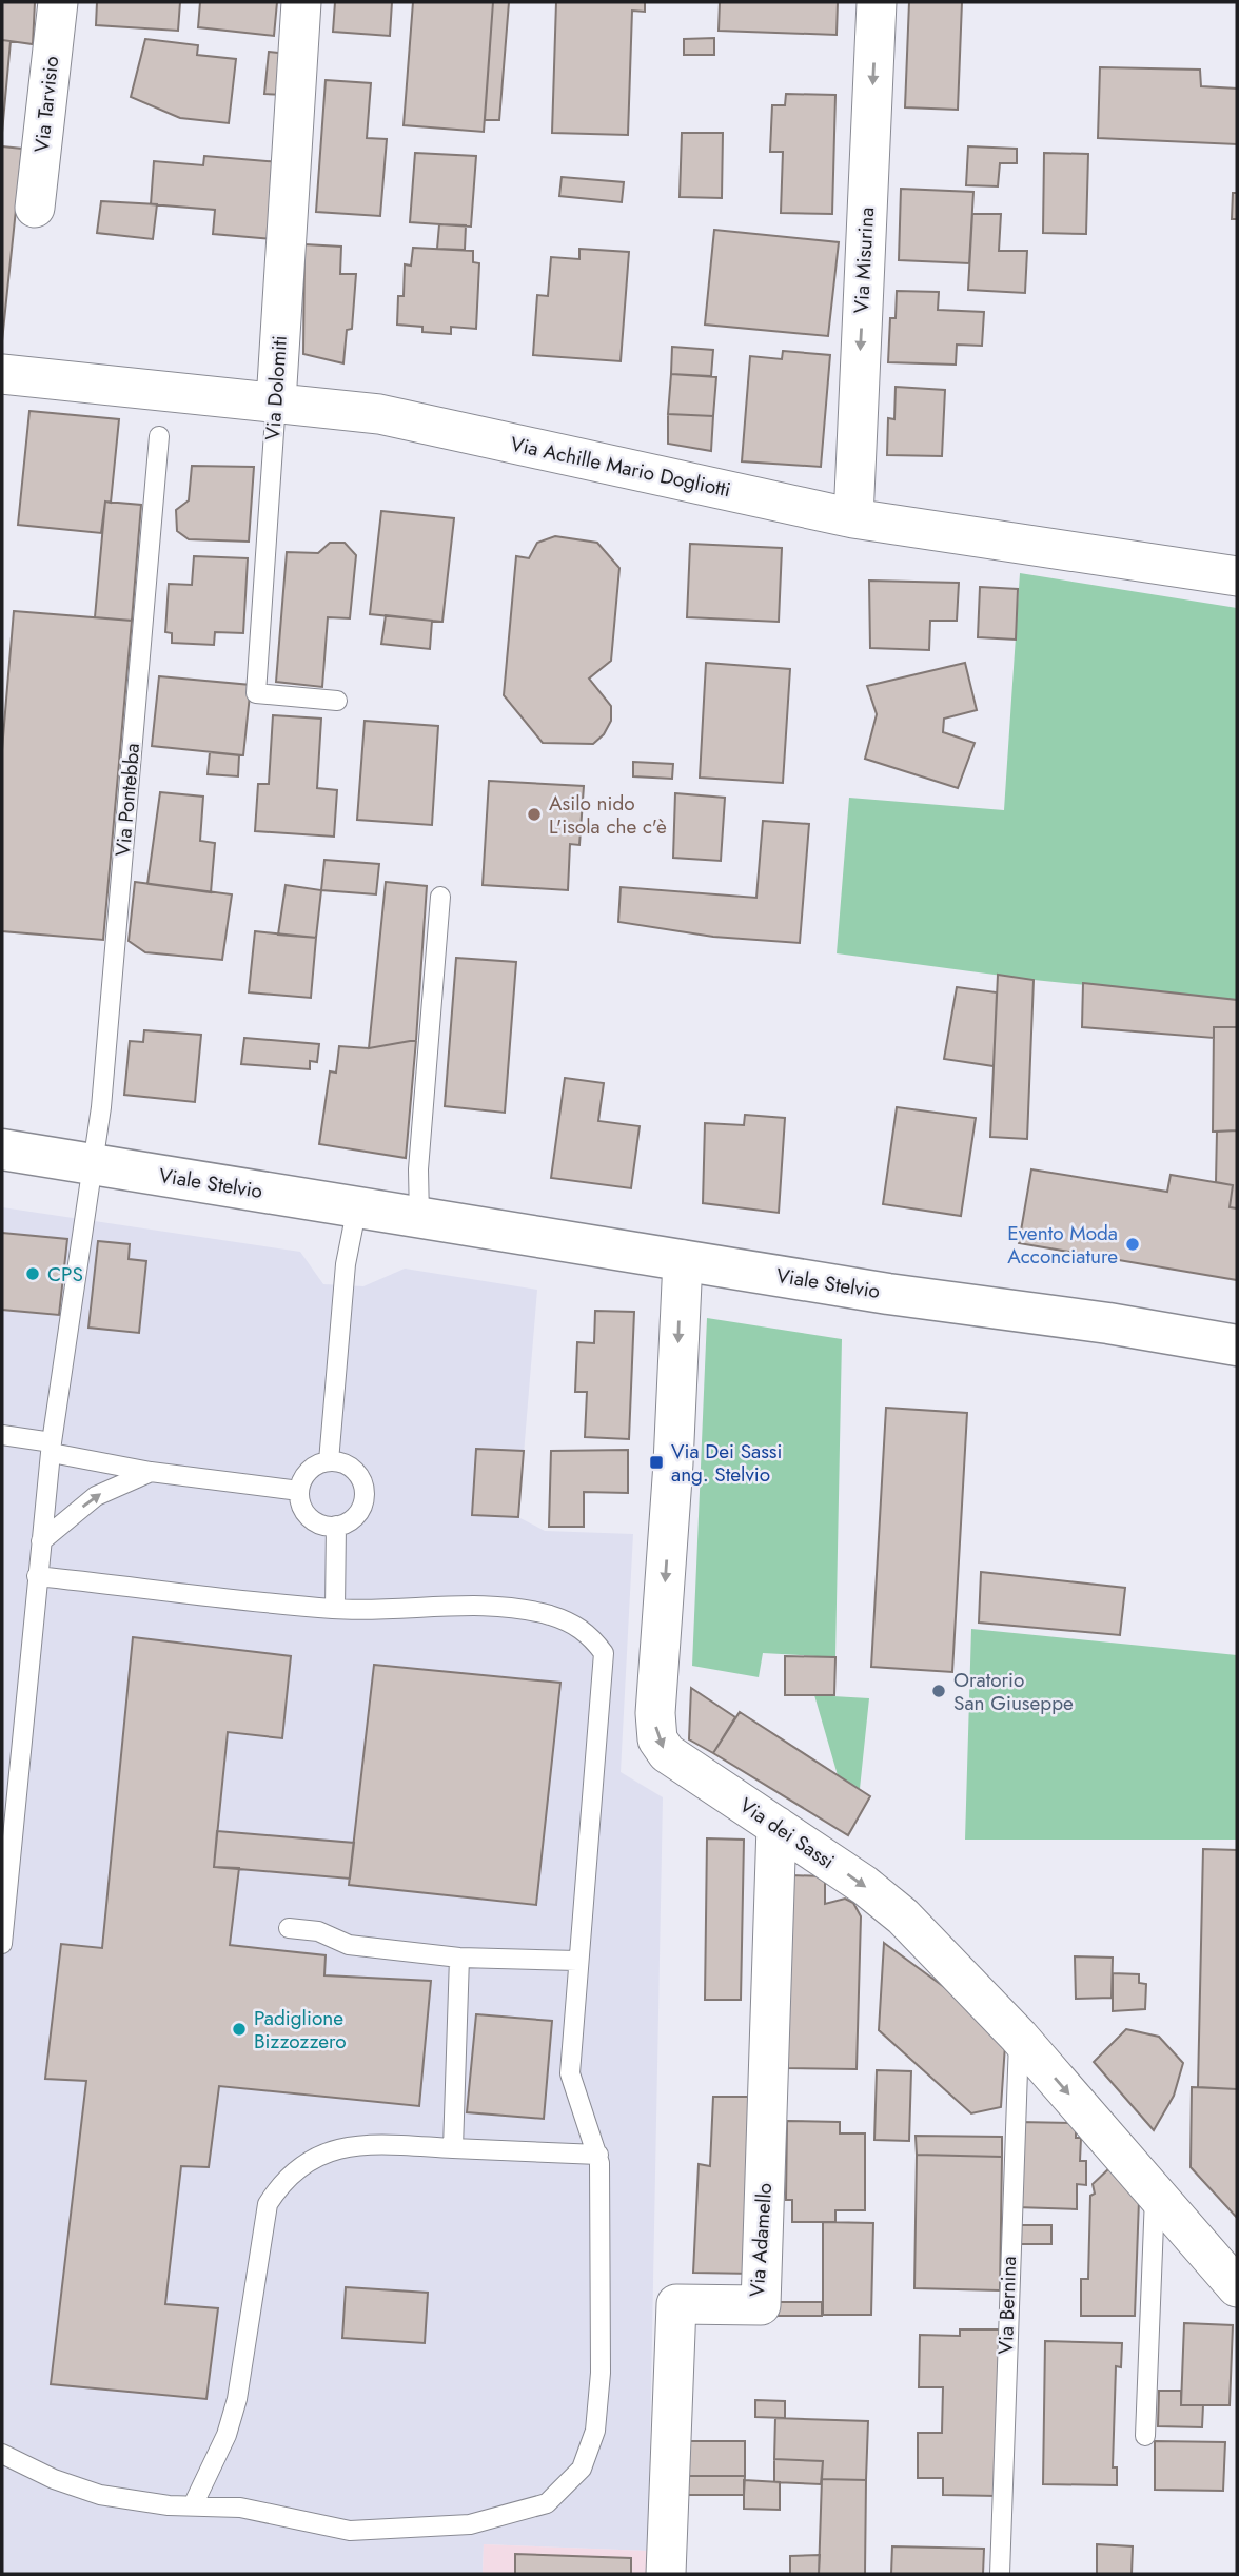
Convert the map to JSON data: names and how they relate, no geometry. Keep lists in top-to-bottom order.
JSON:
{
  "streets": {
    "street": [
      "Via Tarvisio",
      "Via Misurina",
      "Via Dolomiti",
      "Via Achille Mario Dogliotti",
      "Viale Stelvio",
      "Via dei Sassi",
      "Via Adamello"
    ],
    "lane": ["Via Pontebba", "Via Bernina"]
  },
  "crossings": [
    ["Via Misurina", "Via Achille Mario Dogliotti"],
    ["Via Dolomiti", "Via Achille Mario Dogliotti"],
    ["Via Pontebba", "Viale Stelvio"],
    ["Viale Stelvio", "Via dei Sassi"],
    ["Via dei Sassi", "Via Adamello"],
    ["Via dei Sassi", "Via Bernina"]
  ],
  "one_way": ["Via Misurina", "Via dei Sassi"],
  "places": {
    "other": [
      "Asilo nido L'isola che c'è",
      "Evento Moda Acconciature",
      "CPS",
      "Oratorio San Giuseppe",
      "Padiglione Bizzozzero"
    ],
    "transit": ["Via Dei Sassi ang. Stelvio"]
  }
}
